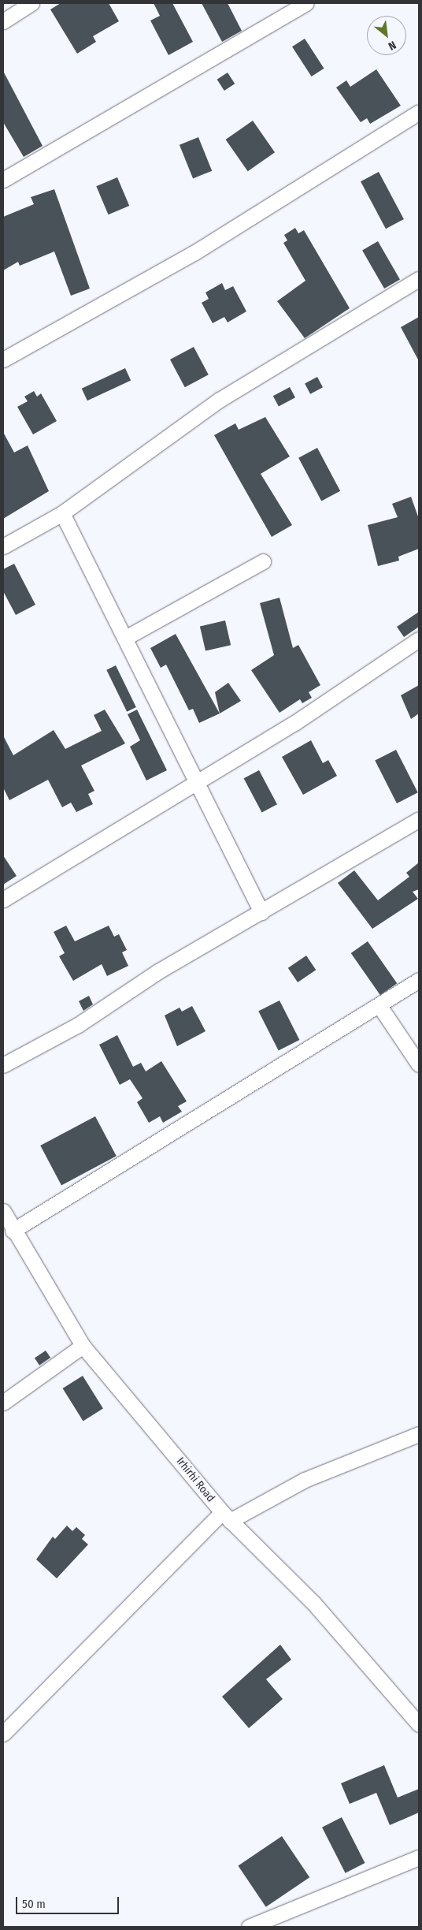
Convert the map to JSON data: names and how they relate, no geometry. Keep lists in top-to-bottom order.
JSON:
{
  "streets": {
    "street": ["Irhirhi Road"]
  },
  "scale_bar": "50 m",
  "north": "bottom right"
}
